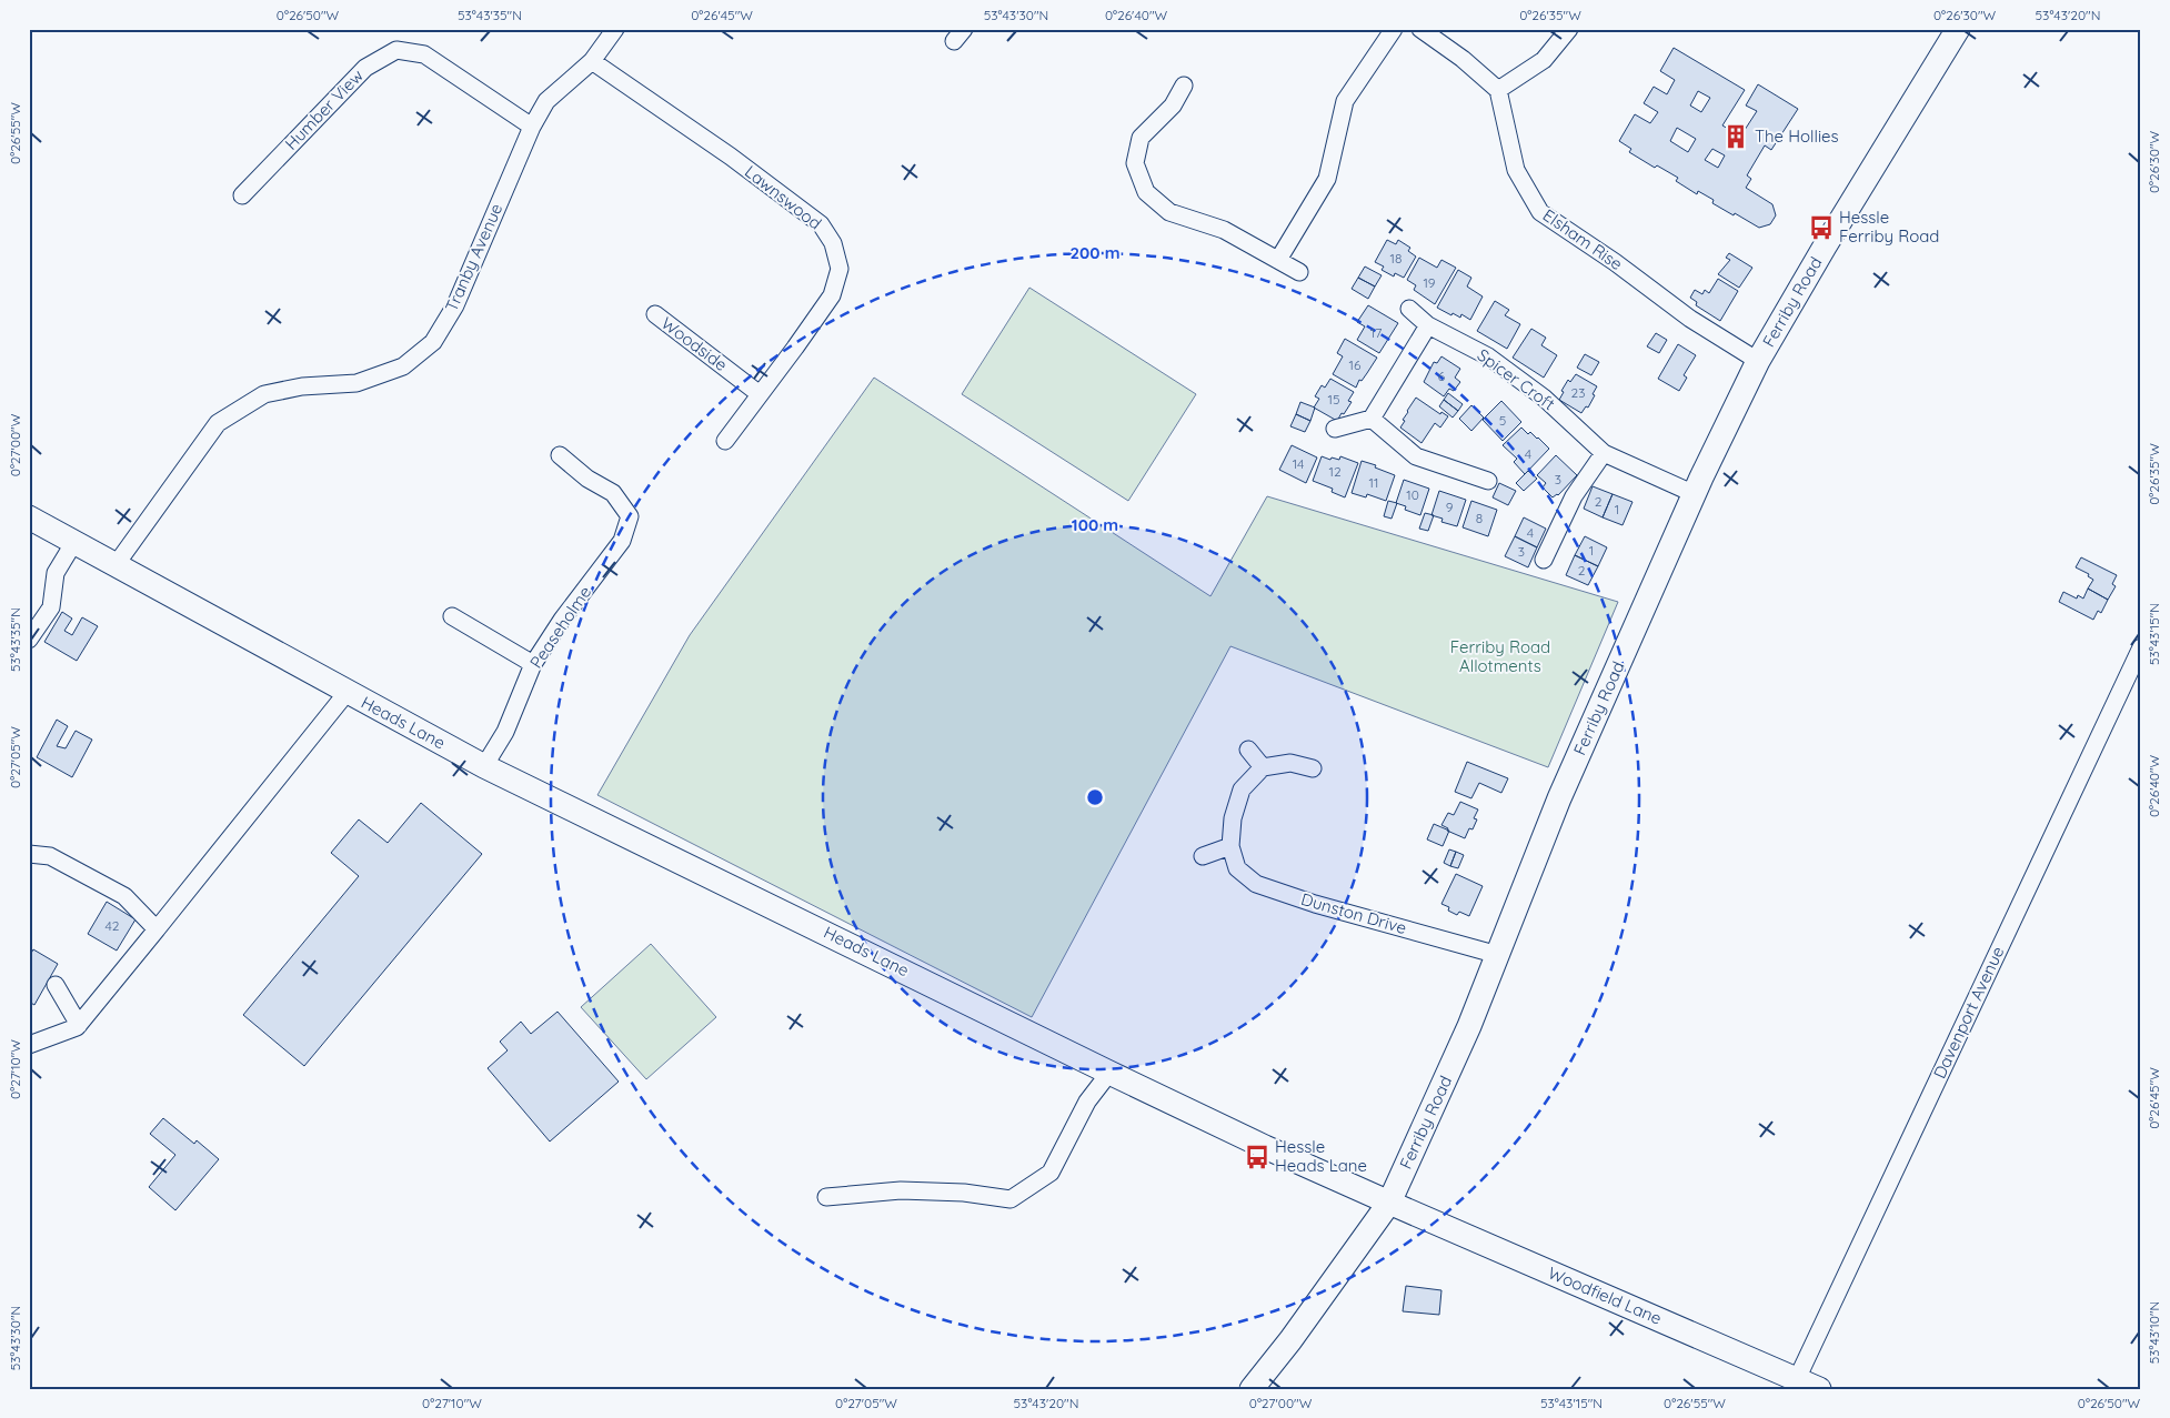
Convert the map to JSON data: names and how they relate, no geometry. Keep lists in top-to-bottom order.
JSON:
{
  "streets": {
    "street": [
      "Humber View",
      "Lawnswood",
      "Elsham Rise",
      "Tranby Avenue",
      "Ferriby Road",
      "Woodside",
      "Spicer Croft",
      "Peaseholme",
      "Heads Lane",
      "Dunston Drive",
      "Davenport Avenue",
      "Woodfield Lane"
    ]
  },
  "crossings": [
    ["Humber View", "Tranby Avenue"],
    ["Lawnswood", "Tranby Avenue"],
    ["Lawnswood", "Woodside"],
    ["Elsham Rise", "Ferriby Road"],
    ["Tranby Avenue", "Heads Lane"],
    ["Ferriby Road", "Spicer Croft"],
    ["Ferriby Road", "Heads Lane"],
    ["Ferriby Road", "Dunston Drive"],
    ["Ferriby Road", "Woodfield Lane"],
    ["Peaseholme", "Heads Lane"],
    ["Heads Lane", "Woodfield Lane"],
    ["Davenport Avenue", "Woodfield Lane"]
  ],
  "parks": ["Ferriby Road Allotments"],
  "places": {
    "building": ["The Hollies"],
    "bus stop": ["Hessle Ferriby Road", "Hessle Heads Lane"]
  },
  "house_numbers": [
    "18",
    "19",
    "17",
    "16",
    "6",
    "23",
    "15",
    "5",
    "4",
    "14",
    "12",
    "3",
    "11",
    "10",
    "2",
    "9",
    "1",
    "8",
    "4",
    "1",
    "3",
    "2",
    "42"
  ],
  "coordinates": [
    "0°26'50\"W",
    "53°43'35\"N",
    "0°26'45\"W",
    "53°43'30\"N",
    "0°26'40\"W",
    "0°26'35\"W",
    "0°26'30\"W",
    "53°43'20\"N",
    "0°26'55\"W",
    "0°27'00\"W",
    "53°43'15\"N",
    "0°27'05\"W",
    "0°27'10\"W",
    "53°43'10\"N"
  ],
  "rings": ["200 m", "100 m"]
}
